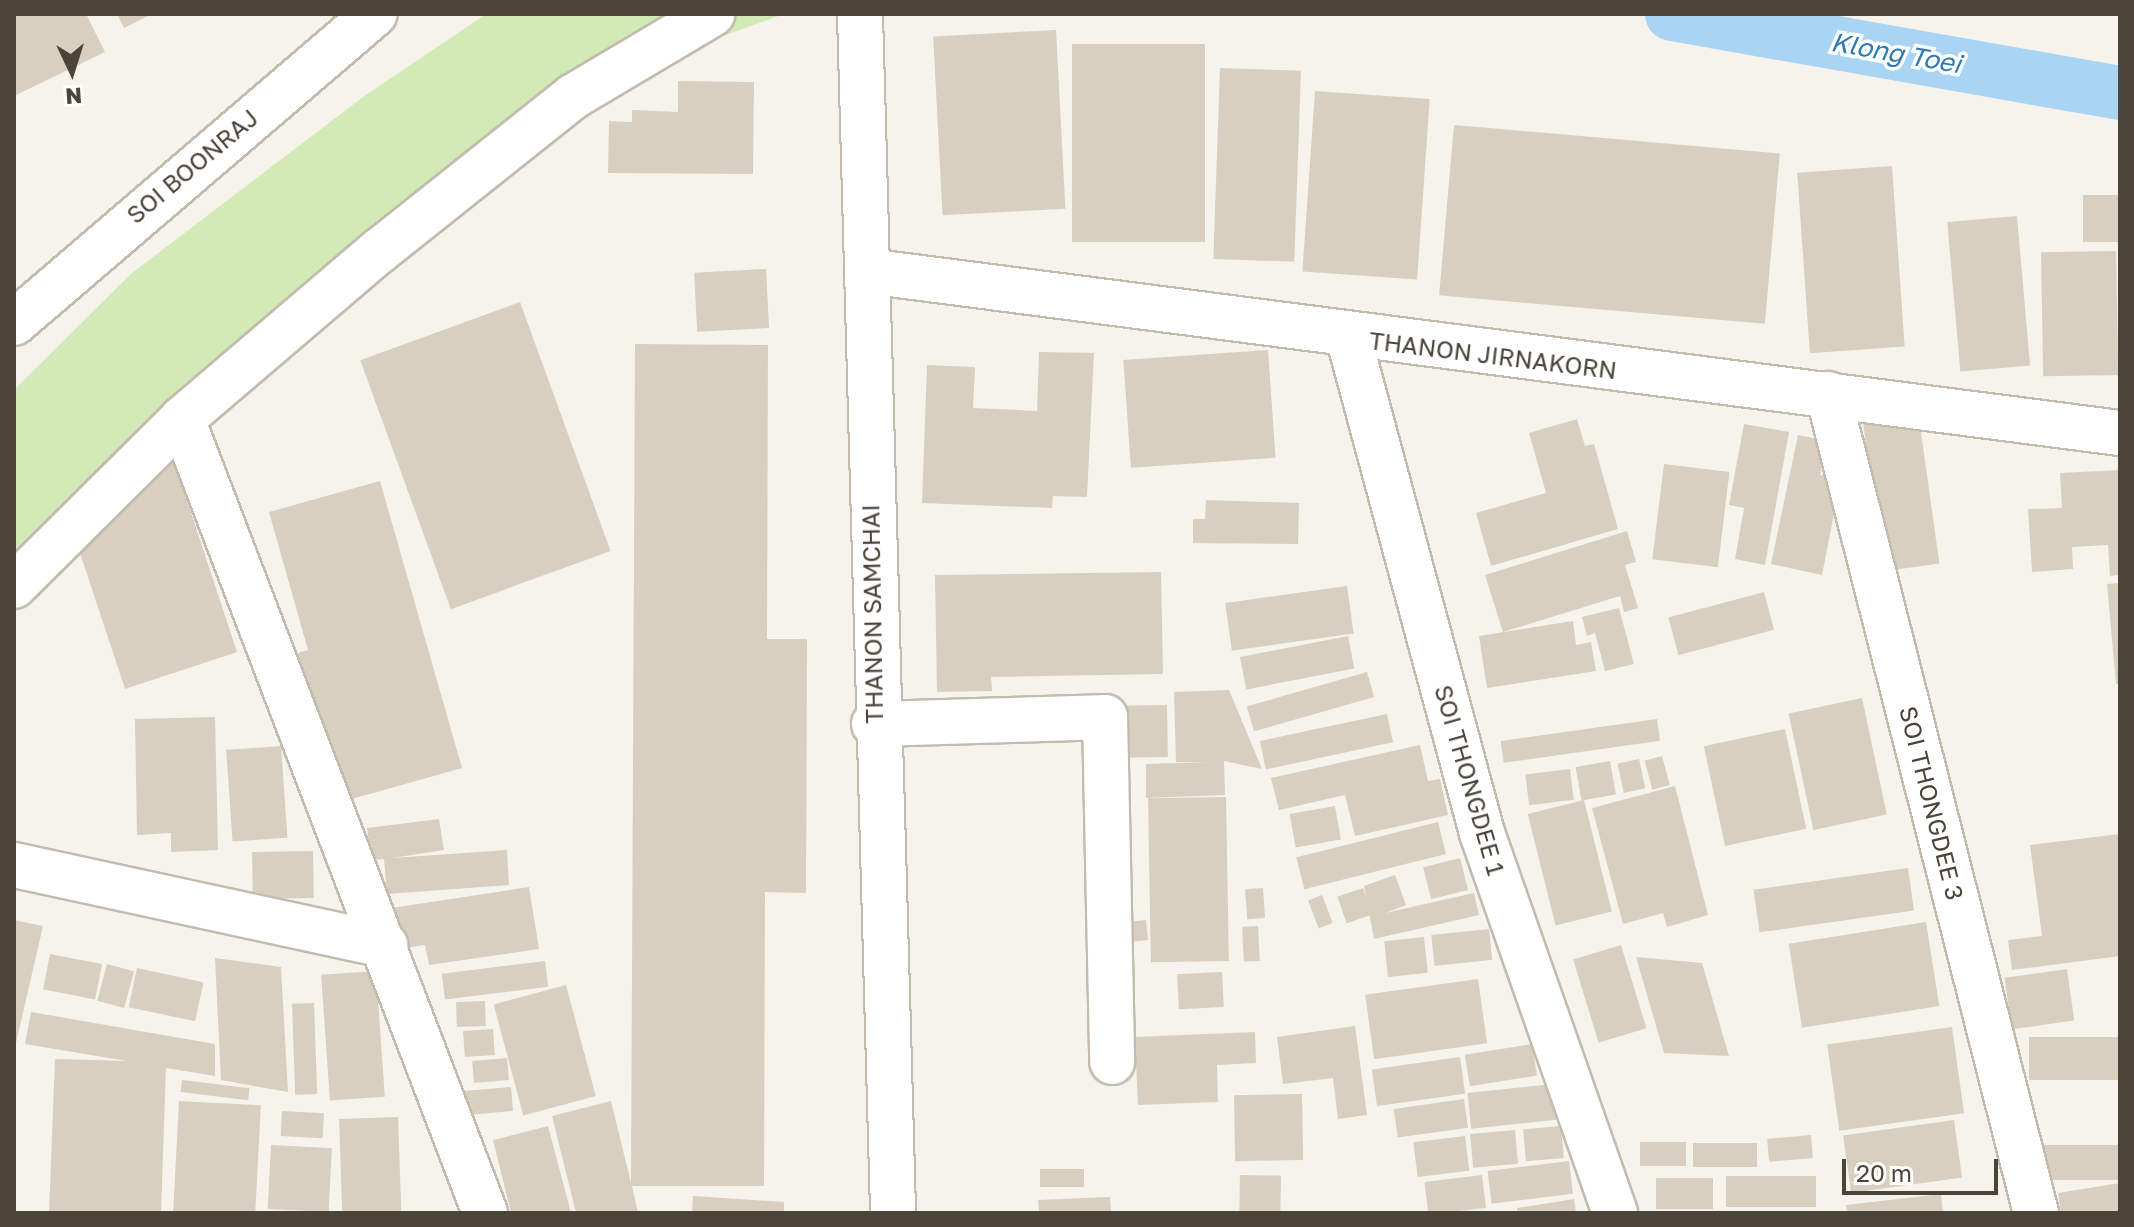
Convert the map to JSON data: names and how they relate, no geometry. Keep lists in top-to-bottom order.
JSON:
{
  "streets": {
    "street": [
      "SOI BOONRAJ",
      "THANON JIRNAKORN",
      "THANON SAMCHAI",
      "SOI THONGDEE 1",
      "SOI THONGDEE 3"
    ]
  },
  "crossings": [
    ["THANON JIRNAKORN", "THANON SAMCHAI"],
    ["THANON JIRNAKORN", "SOI THONGDEE 1"],
    ["THANON JIRNAKORN", "SOI THONGDEE 3"]
  ],
  "water": ["Klong Toei"],
  "scale_bar": "20 m",
  "north": "bottom"
}
